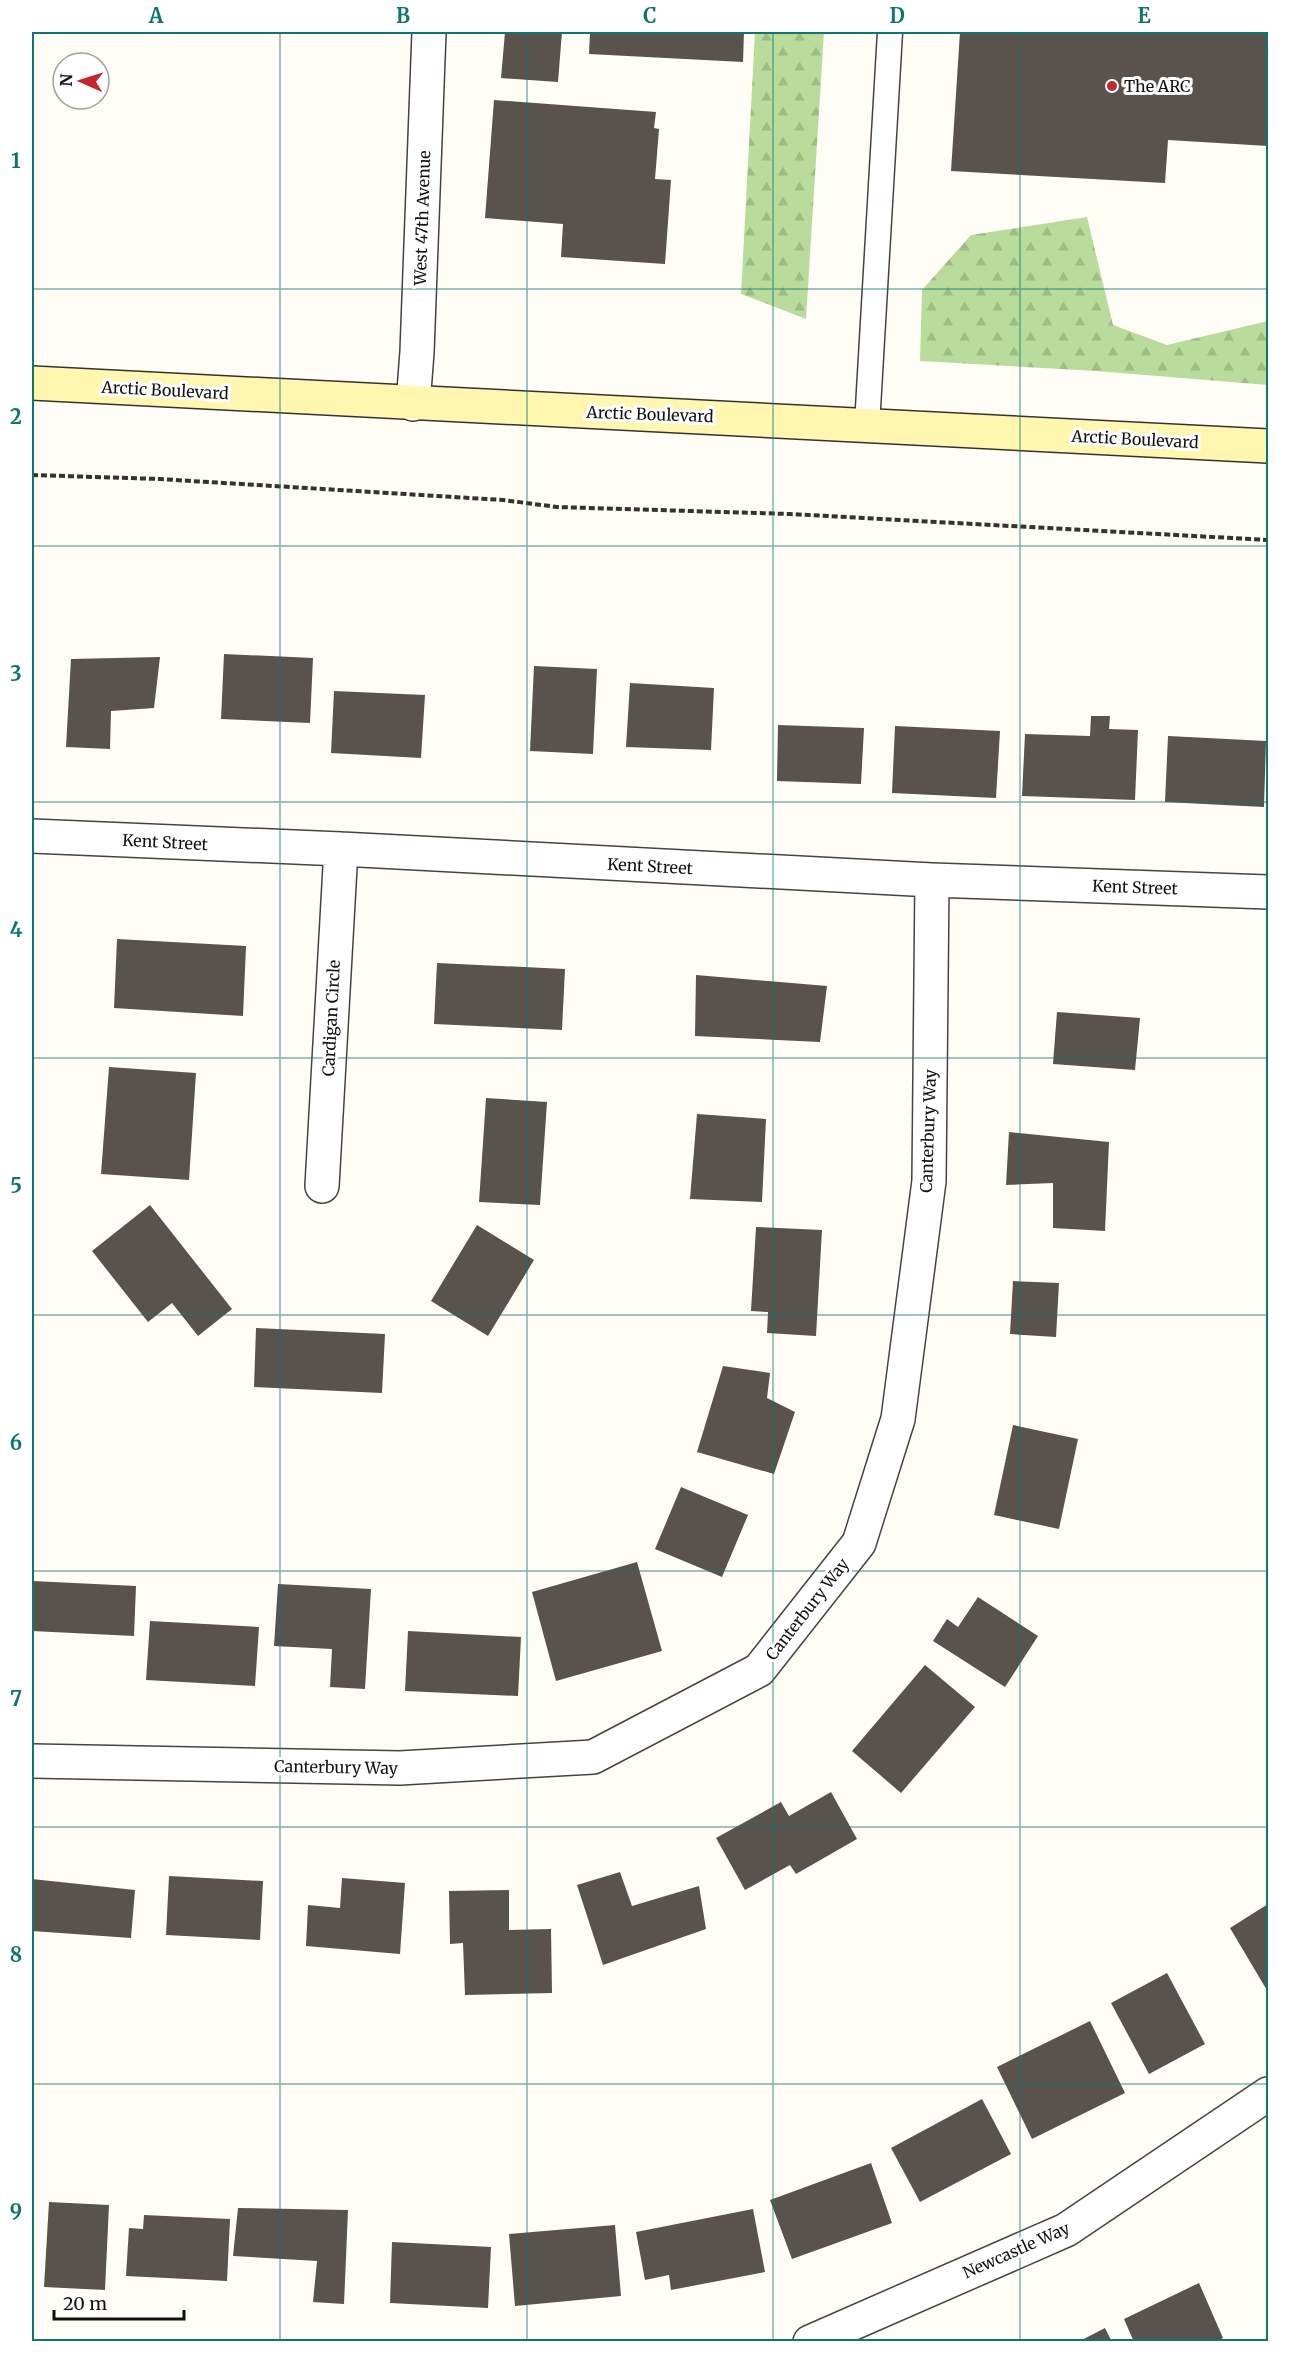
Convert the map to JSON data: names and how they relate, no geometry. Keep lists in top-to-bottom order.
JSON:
{
  "streets": {
    "main road": ["Arctic Boulevard"],
    "street": [
      "West 47th Avenue",
      "Kent Street",
      "Cardigan Circle",
      "Canterbury Way",
      "Newcastle Way"
    ]
  },
  "crossings": [
    ["West 47th Avenue", "Arctic Boulevard"],
    ["Kent Street", "Cardigan Circle"],
    ["Kent Street", "Canterbury Way"]
  ],
  "places": ["The ARC"],
  "scale_bar": "20 m",
  "north": "left",
  "grid": {
    "columns": [
      "A",
      "B",
      "C",
      "D",
      "E"
    ],
    "rows": [
      "1",
      "2",
      "3",
      "4",
      "5",
      "6",
      "7",
      "8",
      "9"
    ]
  }
}
